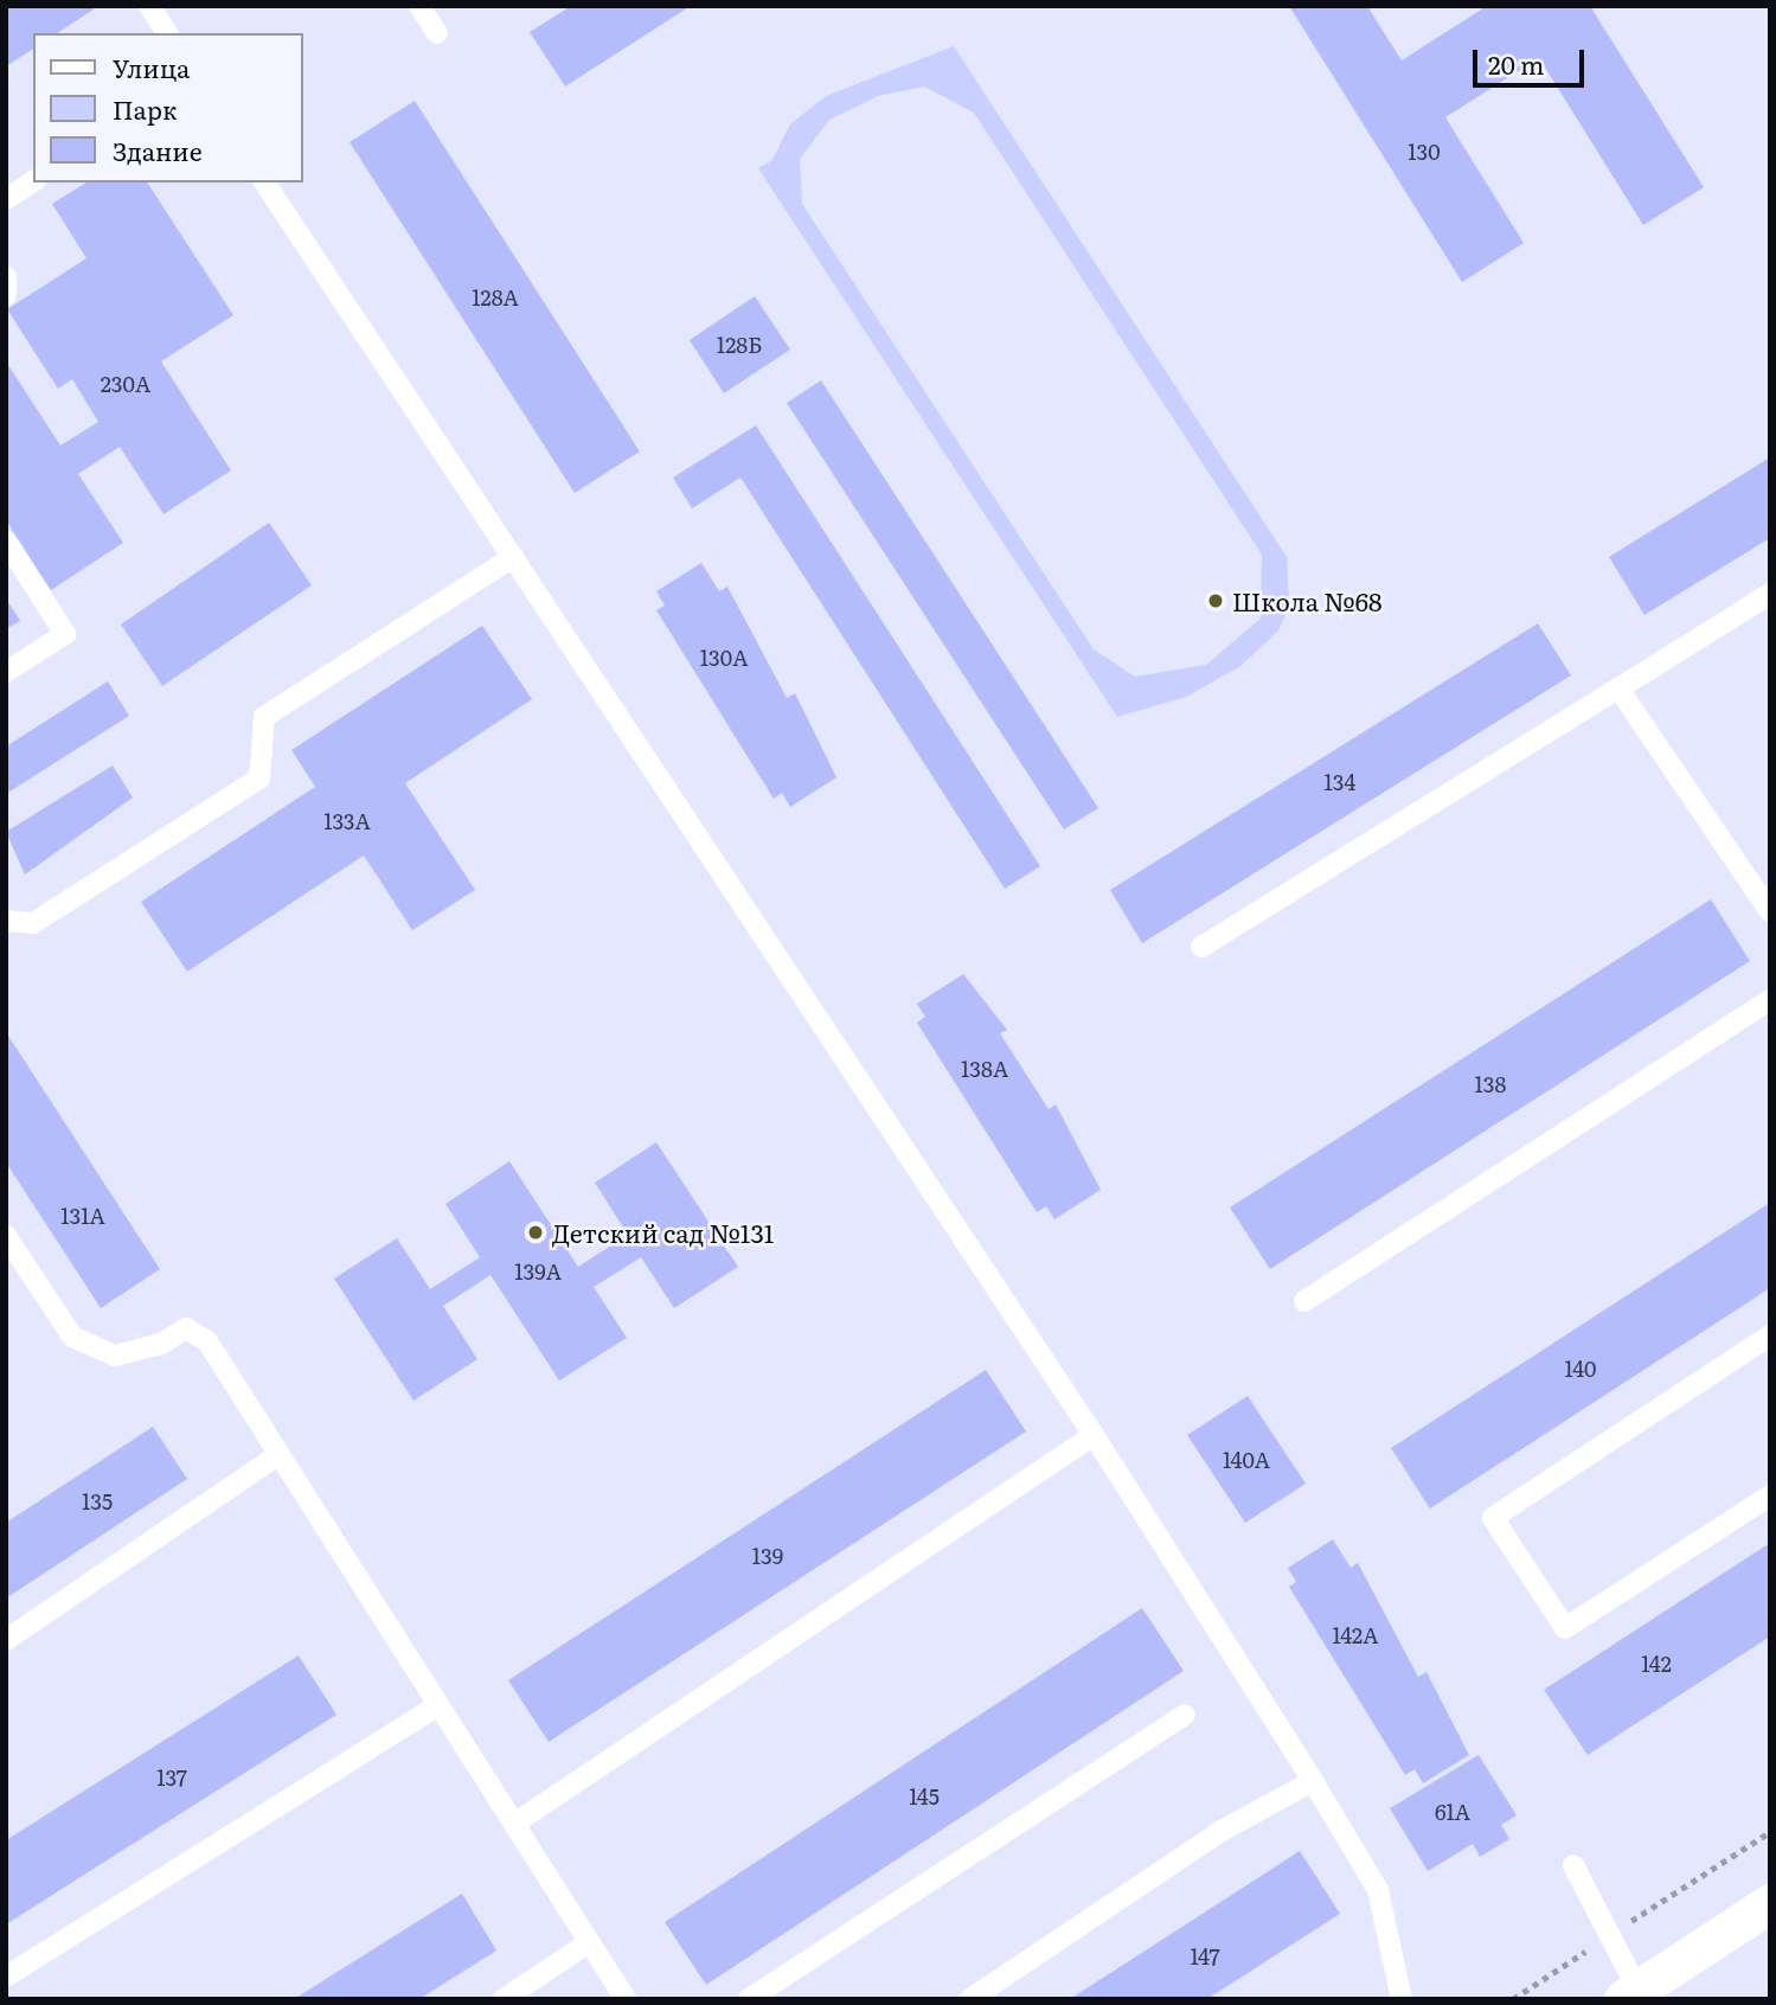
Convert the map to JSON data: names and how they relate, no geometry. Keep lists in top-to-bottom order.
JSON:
{
  "places": ["Школа №68", "Детский сад №131"],
  "house_numbers": [
    "130",
    "128А",
    "128Б",
    "230А",
    "130А",
    "134",
    "133А",
    "138А",
    "138",
    "131А",
    "139А",
    "140",
    "140А",
    "135",
    "139",
    "142А",
    "142",
    "137",
    "145",
    "61А",
    "147"
  ],
  "legend": ["Улица", "Парк", "Здание"],
  "scale_bar": "20 m"
}
